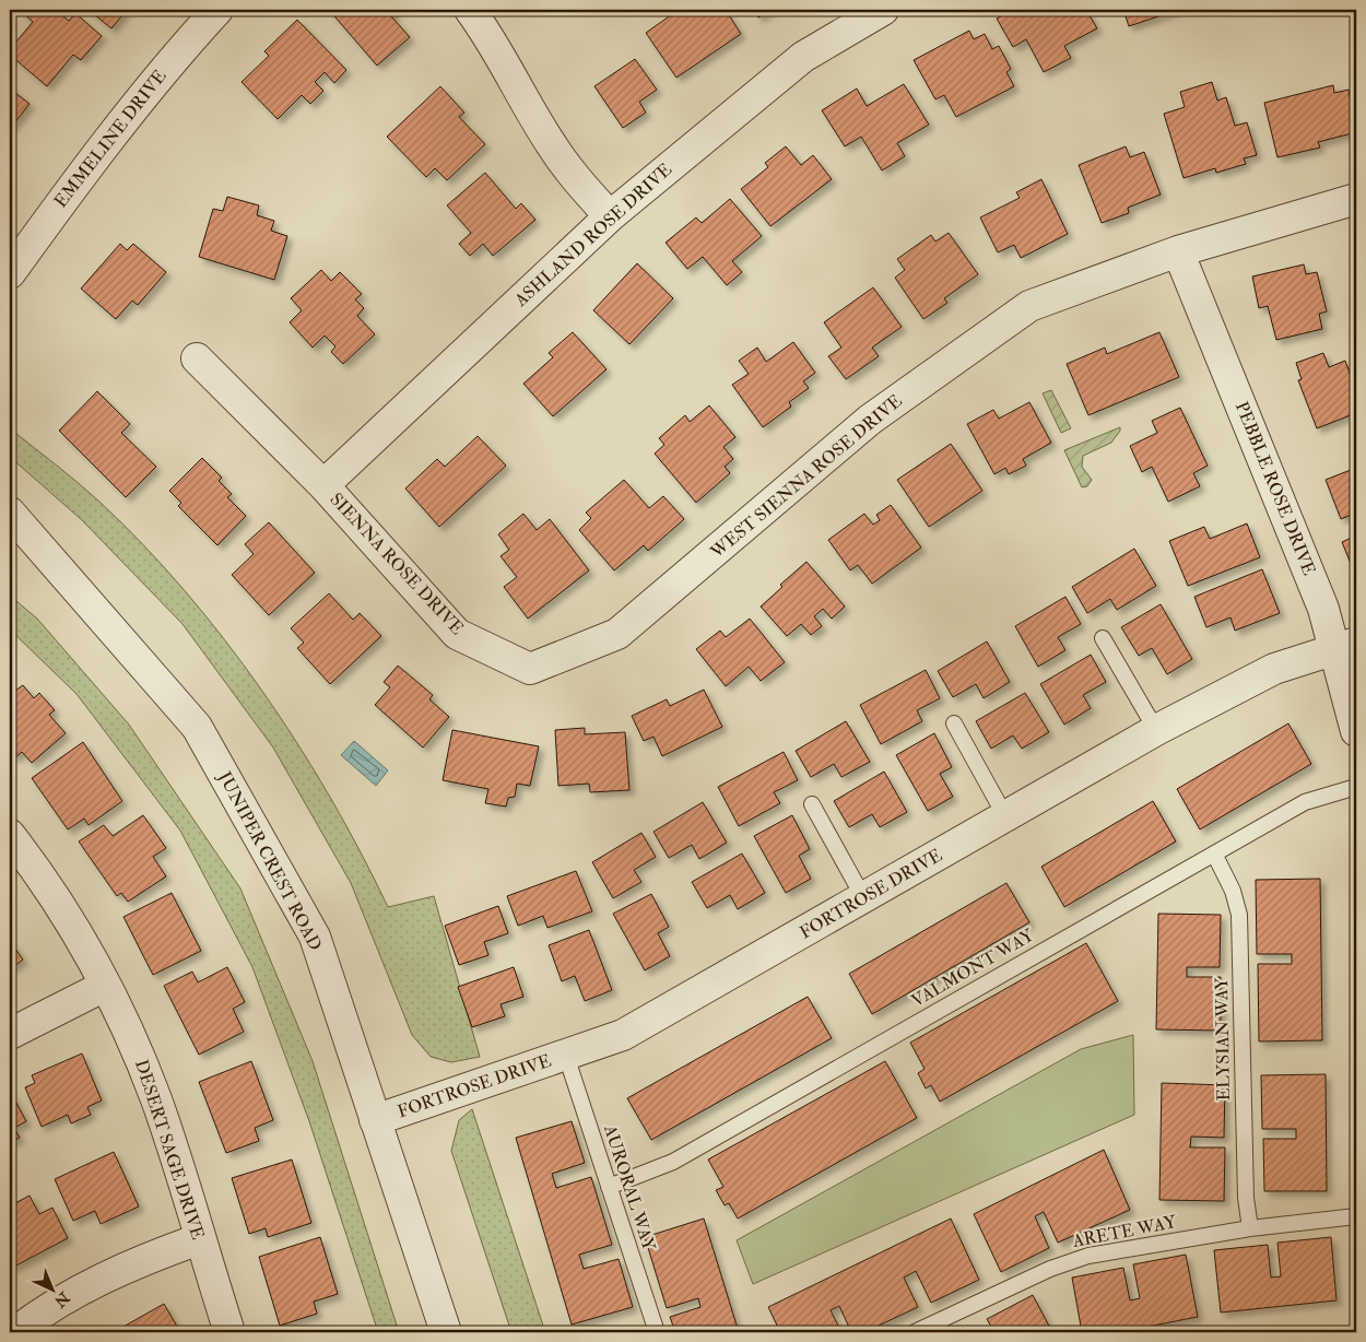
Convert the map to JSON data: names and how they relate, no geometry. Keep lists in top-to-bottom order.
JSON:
{
  "streets": {
    "street": [
      "EMMELINE DRIVE",
      "ASHLAND ROSE DRIVE",
      "WEST SIENNA ROSE DRIVE",
      "PEBBLE ROSE DRIVE",
      "SIENNA ROSE DRIVE",
      "JUNIPER CREST ROAD",
      "FORTROSE DRIVE",
      "DESERT SAGE DRIVE"
    ],
    "lane": [
      "VALMONT WAY",
      "ELYSIAN WAY",
      "AURORAL WAY",
      "ARETE WAY"
    ]
  },
  "crossings": [
    ["ASHLAND ROSE DRIVE", "SIENNA ROSE DRIVE"],
    ["WEST SIENNA ROSE DRIVE", "PEBBLE ROSE DRIVE"],
    ["WEST SIENNA ROSE DRIVE", "SIENNA ROSE DRIVE"],
    ["PEBBLE ROSE DRIVE", "FORTROSE DRIVE"],
    ["JUNIPER CREST ROAD", "FORTROSE DRIVE"],
    ["FORTROSE DRIVE", "AURORAL WAY"],
    ["VALMONT WAY", "ELYSIAN WAY"],
    ["VALMONT WAY", "AURORAL WAY"],
    ["ELYSIAN WAY", "ARETE WAY"]
  ],
  "north": "bottom right"
}
